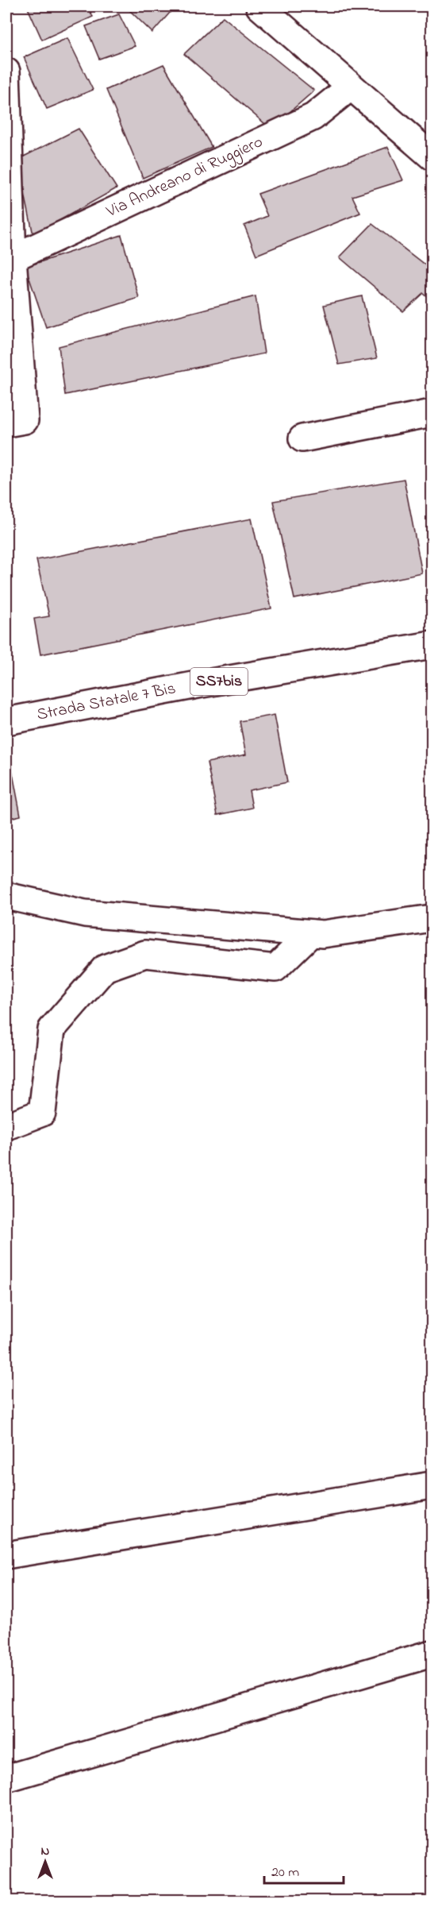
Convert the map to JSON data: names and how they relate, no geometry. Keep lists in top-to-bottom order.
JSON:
{
  "streets": {
    "street": ["Via Andreano di Ruggiero", "SS7bis", "Strada Statale 7 Bis"]
  },
  "scale_bar": "20 m",
  "north": "top"
}
